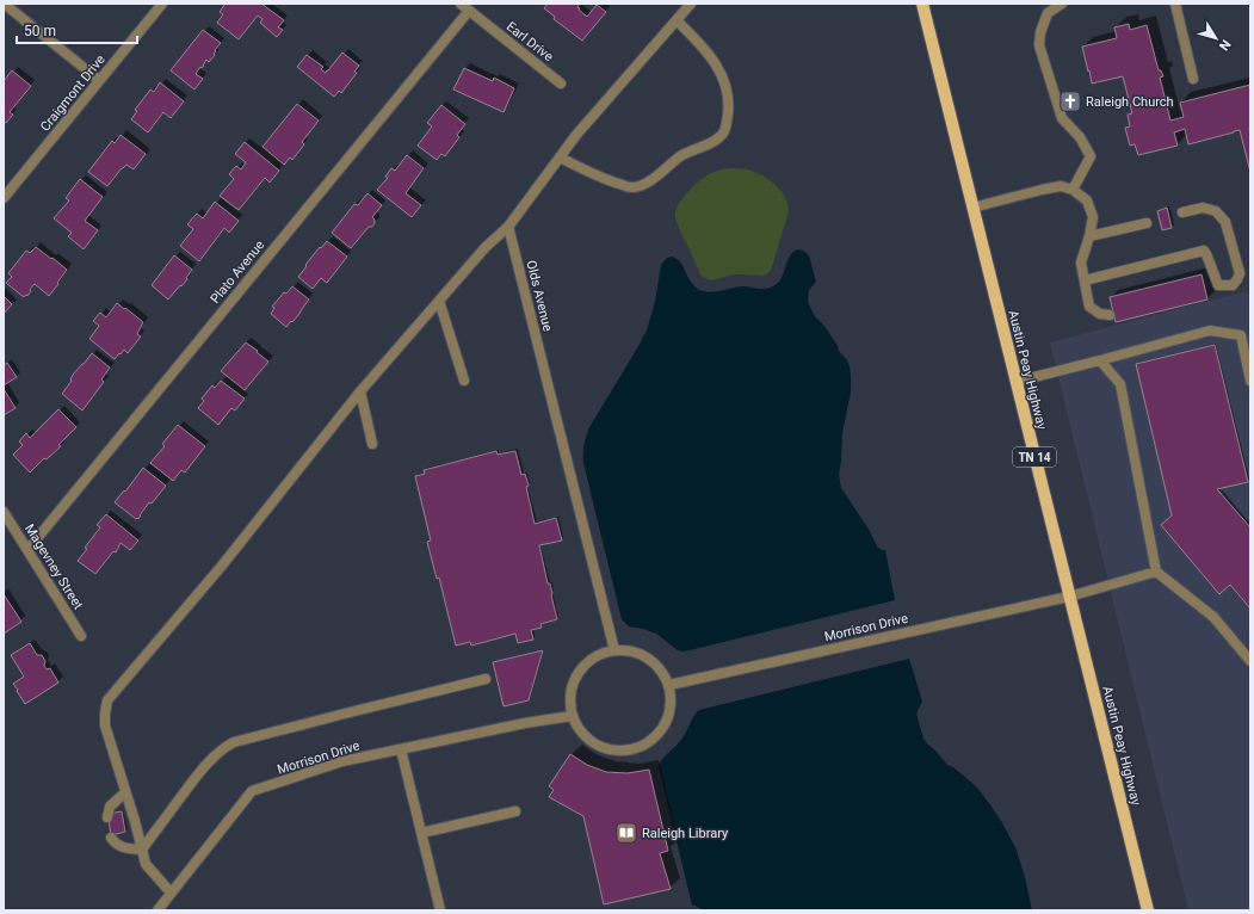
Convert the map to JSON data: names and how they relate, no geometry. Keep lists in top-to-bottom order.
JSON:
{
  "streets": {
    "main road": ["Austin Peay Highway", "TN 14"],
    "street": [
      "Earl Drive",
      "Craigmont Drive",
      "Plato Avenue",
      "Olds Avenue",
      "Magevney Street",
      "Morrison Drive"
    ]
  },
  "crossings": [
    ["Earl Drive", "Plato Avenue"],
    ["Plato Avenue", "Magevney Street"],
    ["Olds Avenue", "Morrison Drive"],
    ["Austin Peay Highway", "Morrison Drive"]
  ],
  "places": {
    "church": ["Raleigh Church"],
    "library": ["Raleigh Library"]
  },
  "scale_bar": "50 m",
  "north": "bottom right"
}
